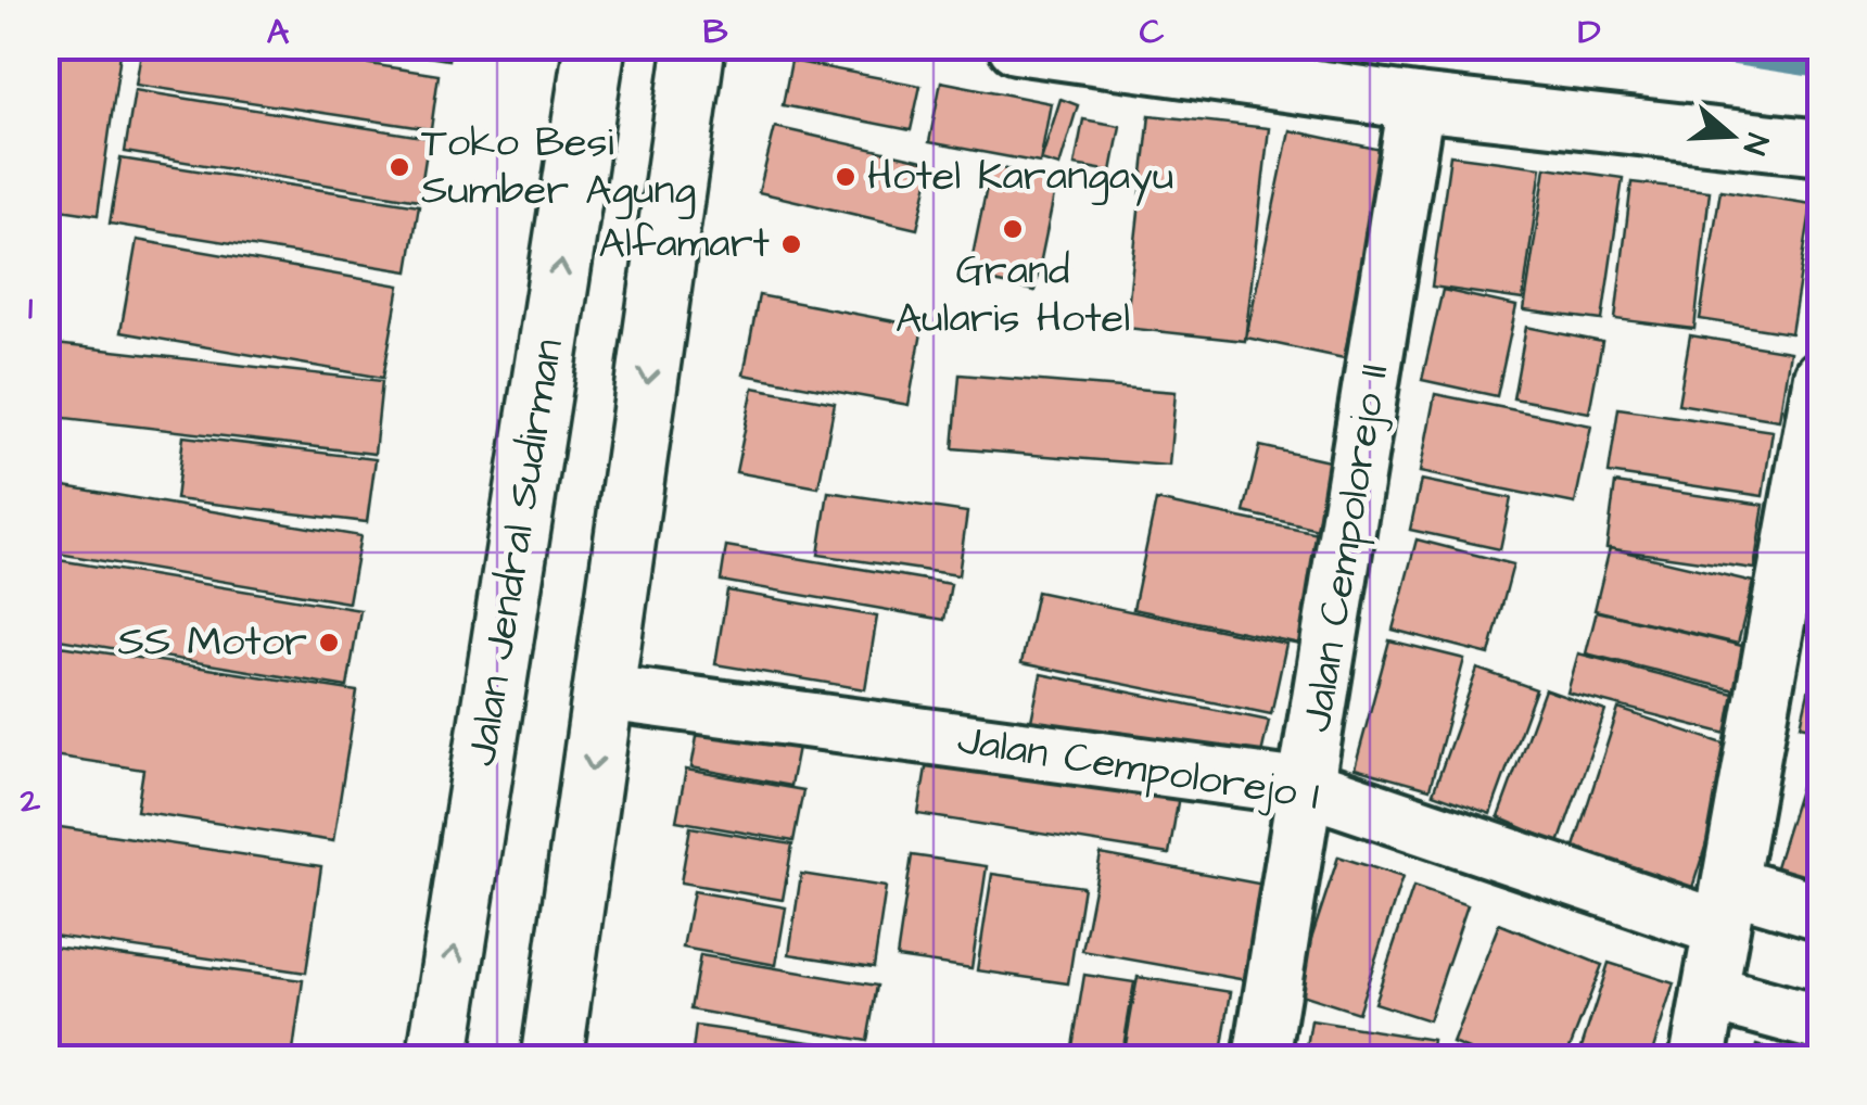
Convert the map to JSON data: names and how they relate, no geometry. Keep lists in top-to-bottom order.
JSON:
{
  "streets": {
    "highway": ["Jalan Jendral Sudirman"],
    "street": ["Jalan Cempolorejo II", "Jalan Cempolorejo I"]
  },
  "crossings": [
    ["Jalan Cempolorejo II", "Jalan Cempolorejo I"]
  ],
  "places": [
    "Toko Besi Sumber Agung",
    "Hotel Karangayu",
    "Grand Aularis Hotel",
    "Alfamart",
    "SS Motor"
  ],
  "north": "right",
  "grid": {
    "columns": [
      "A",
      "B",
      "C",
      "D"
    ],
    "rows": ["1", "2"]
  }
}
